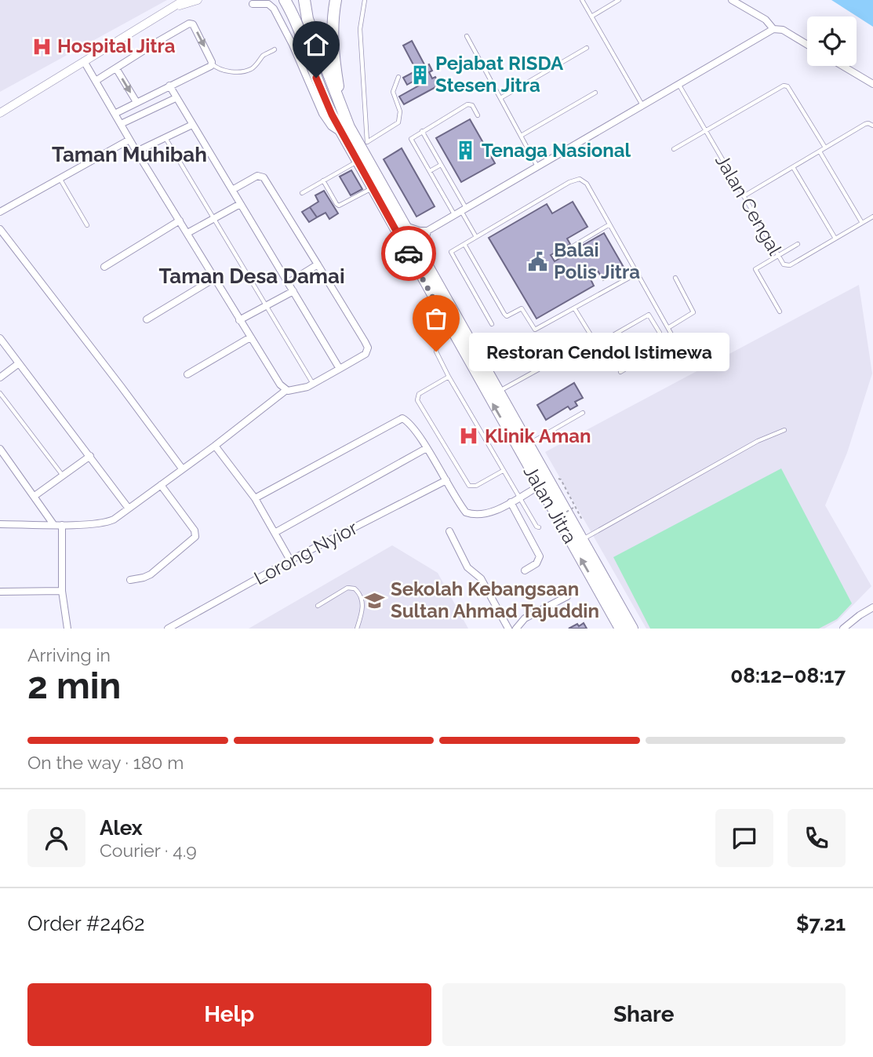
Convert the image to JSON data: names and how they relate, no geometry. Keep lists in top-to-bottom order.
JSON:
{
  "streets": {
    "highway": ["Jalan Jitra"],
    "street": ["Lorong Nyior"],
    "lane": ["Jalan Cengal"]
  },
  "districts": ["Taman Muhibah", "Taman Desa Damai"],
  "places": {
    "hospital": ["Hospital Jitra", "Klinik Aman"],
    "building": ["Pejabat RISDA Stesen Jitra", "Tenaga Nasional"],
    "public building": ["Balai Polis Jitra"],
    "other": ["Restoran Cendol Istimewa"],
    "school or university": ["Sekolah Kebangsaan Sultan Ahmad Tajuddin"]
  },
  "page": {
    "bubble": "Restoran Cendol Istimewa",
    "heading": ["2 min", "Arriving in", "08:12–08:17"],
    "panel": [
      "Alex",
      "Courier · 4.9",
      "Order #2462",
      "$7.21"
    ],
    "bar": "On the way · 180 m",
    "buttons": ["Help", "Share"]
  }
}
